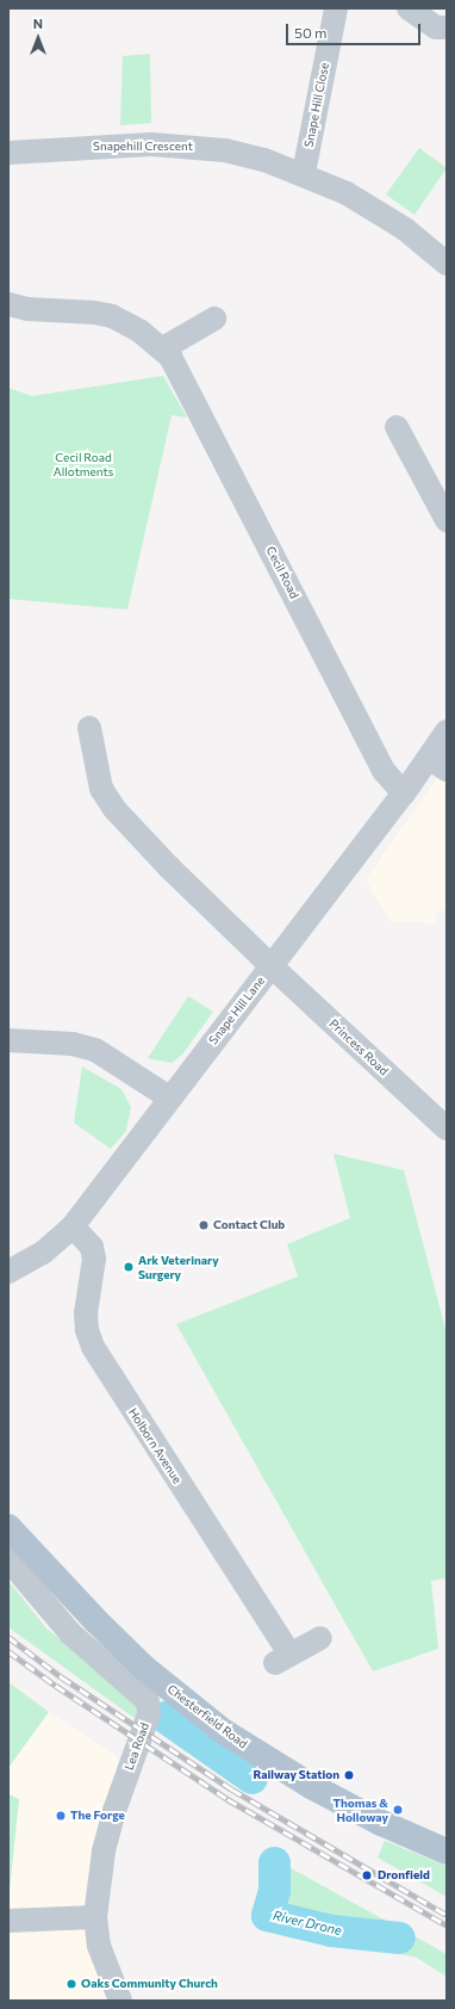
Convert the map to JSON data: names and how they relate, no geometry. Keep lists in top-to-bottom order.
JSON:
{
  "streets": {
    "main road": ["Chesterfield Road"],
    "street": [
      "Snape Hill Close",
      "Snapehill Crescent",
      "Cecil Road",
      "Snape Hill Lane",
      "Princess Road",
      "Holborn Avenue",
      "Lea Road"
    ]
  },
  "crossings": [
    ["Snape Hill Close", "Snapehill Crescent"],
    ["Cecil Road", "Snape Hill Lane"],
    ["Snape Hill Lane", "Princess Road"],
    ["Snape Hill Lane", "Holborn Avenue"]
  ],
  "water": ["River Drone"],
  "parks": ["Cecil Road Allotments"],
  "places": [
    "Contact Club",
    "Ark Veterinary Surgery",
    "Railway Station",
    "Thomas & Holloway",
    "The Forge",
    "Dronfield",
    "Oaks Community Church"
  ],
  "scale_bar": "50 m",
  "north": "top"
}
